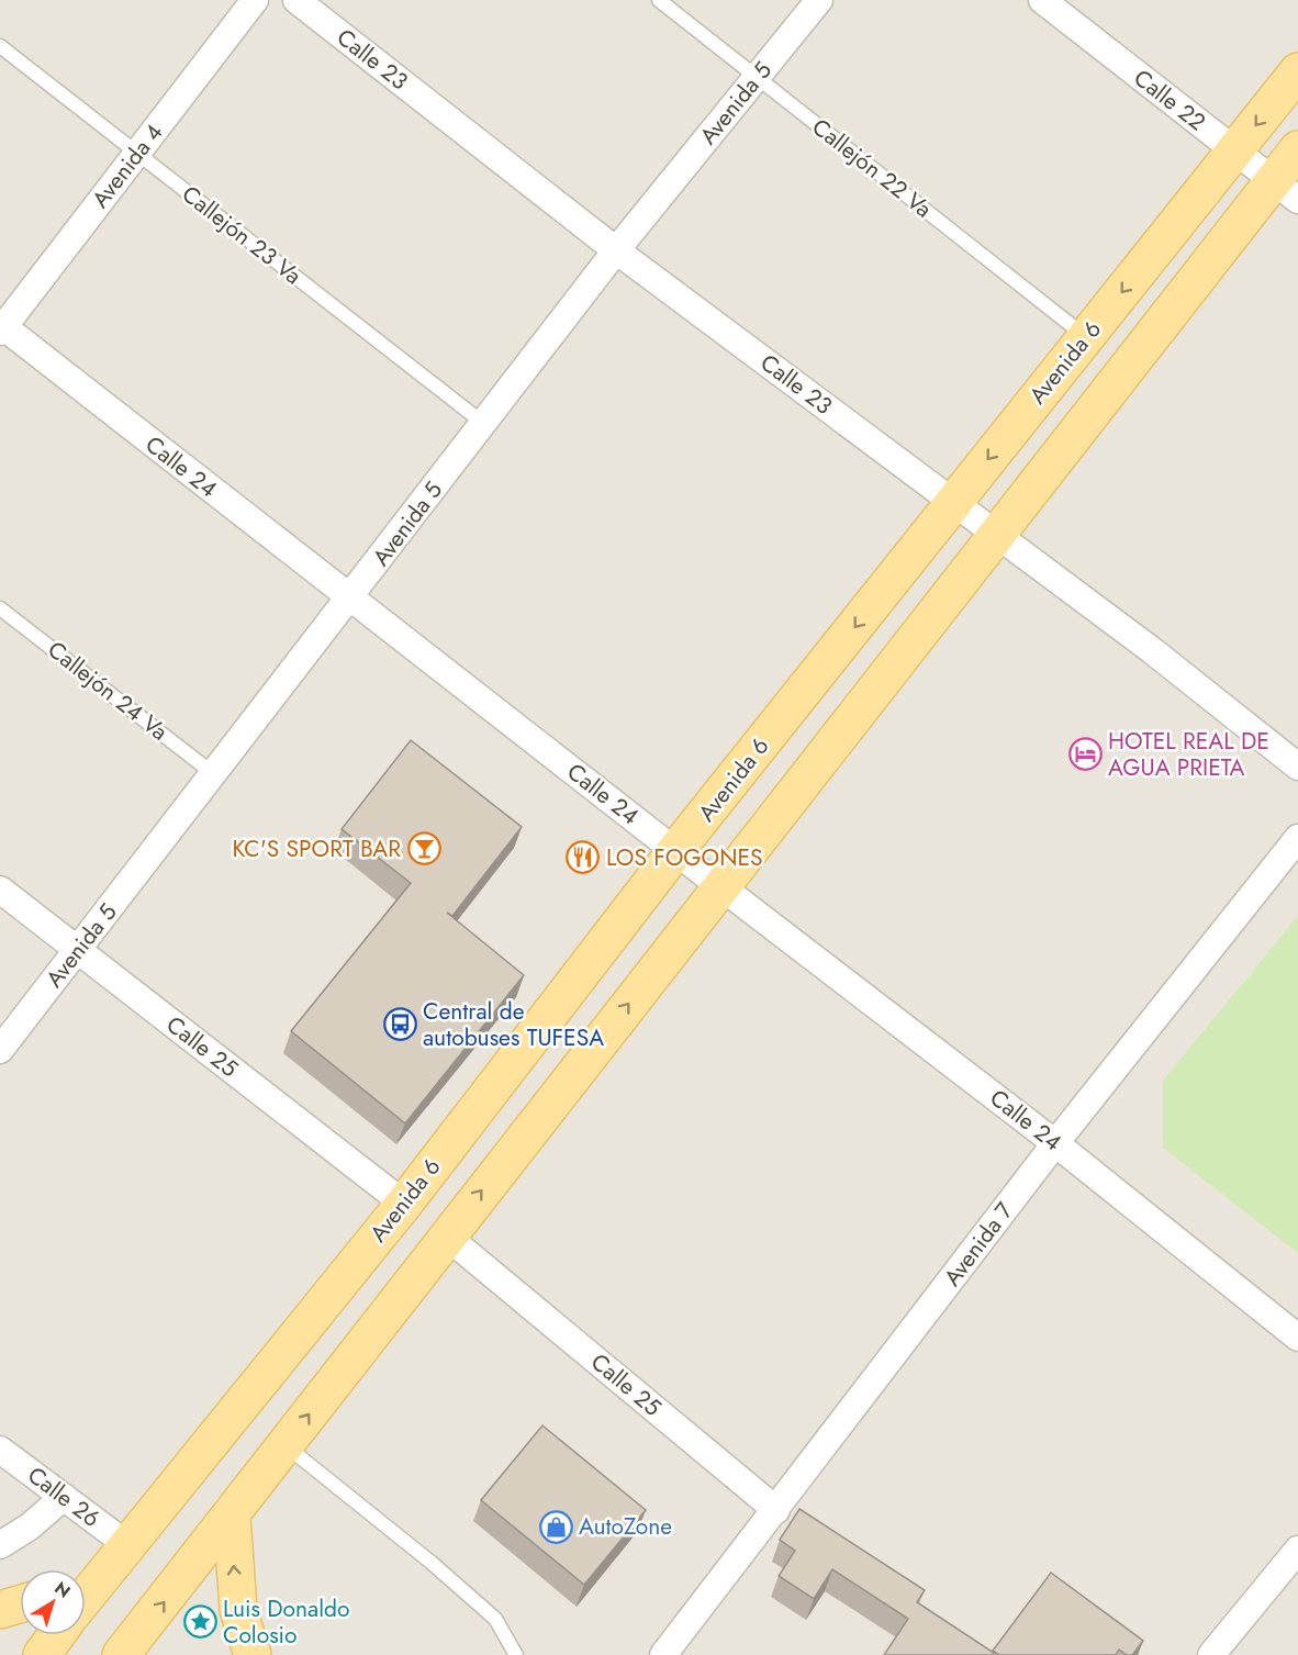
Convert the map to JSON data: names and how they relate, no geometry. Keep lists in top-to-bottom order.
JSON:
{
  "streets": {
    "main road": ["Avenida 6"],
    "street": [
      "Calle 23",
      "Calle 22",
      "Avenida 5",
      "Avenida 4",
      "Calle 24",
      "Calle 25",
      "Avenida 7",
      "Calle 26"
    ],
    "lane": ["Callejón 22 Va", "Callejón 23 Va", "Callejón 24 Va"]
  },
  "crossings": [
    ["Calle 23", "Avenida 5"],
    ["Calle 23", "Avenida 6"],
    ["Calle 22", "Avenida 6"],
    ["Avenida 5", "Callejón 22 Va"],
    ["Avenida 5", "Callejón 23 Va"],
    ["Avenida 5", "Calle 24"],
    ["Avenida 5", "Callejón 24 Va"],
    ["Avenida 5", "Calle 25"],
    ["Avenida 4", "Callejón 23 Va"],
    ["Avenida 4", "Calle 24"],
    ["Callejón 22 Va", "Avenida 6"],
    ["Avenida 6", "Calle 24"],
    ["Avenida 6", "Calle 25"],
    ["Avenida 6", "Calle 26"],
    ["Calle 24", "Avenida 7"],
    ["Calle 25", "Avenida 7"]
  ],
  "places": {
    "hotel": ["HOTEL REAL DE AGUA PRIETA"],
    "bar": ["KC'S SPORT BAR"],
    "restaurant": ["LOS FOGONES"],
    "bus stop": ["Central de autobuses TUFESA"],
    "shop": ["AutoZone"],
    "place": ["Luis Donaldo Colosio"]
  },
  "north": "top right"
}
